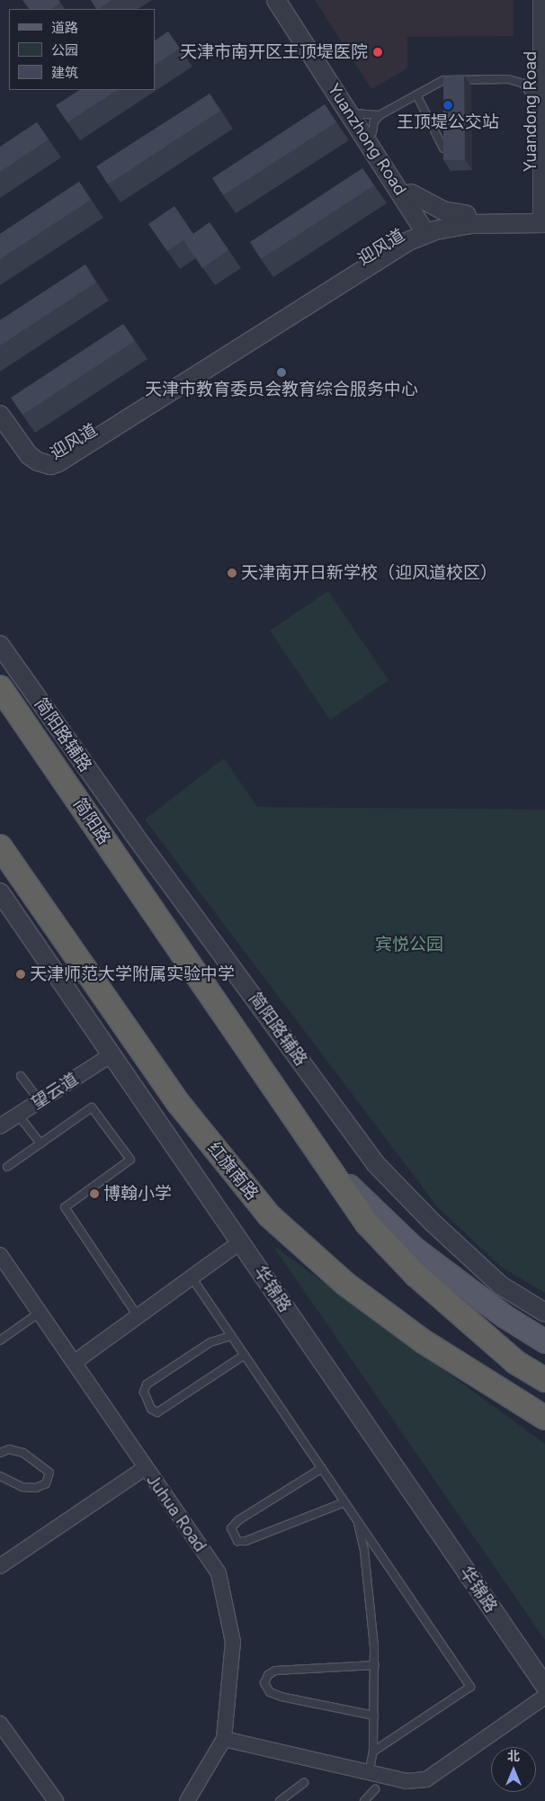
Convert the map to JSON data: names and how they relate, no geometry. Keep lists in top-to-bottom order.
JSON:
{
  "streets": {
    "highway": ["简阳路", "红旗南路"],
    "street": [
      "Yuandong Road",
      "Yuanzhong Road",
      "迎风道",
      "简阳路辅路",
      "望云道",
      "华锦路",
      "Juhua Road"
    ]
  },
  "crossings": [
    ["Yuandong Road", "迎风道"],
    ["Yuanzhong Road", "迎风道"],
    ["望云道", "华锦路"]
  ],
  "parks": ["宾悦公园"],
  "places": [
    "天津市南开区王顶堤医院",
    "王顶堤公交站",
    "天津市教育委员会教育综合服务中心",
    "天津南开日新学校（迎风道校区）",
    "天津师范大学附属实验中学",
    "博翰小学"
  ],
  "legend": ["道路", "公园", "建筑"],
  "north": "top"
}
